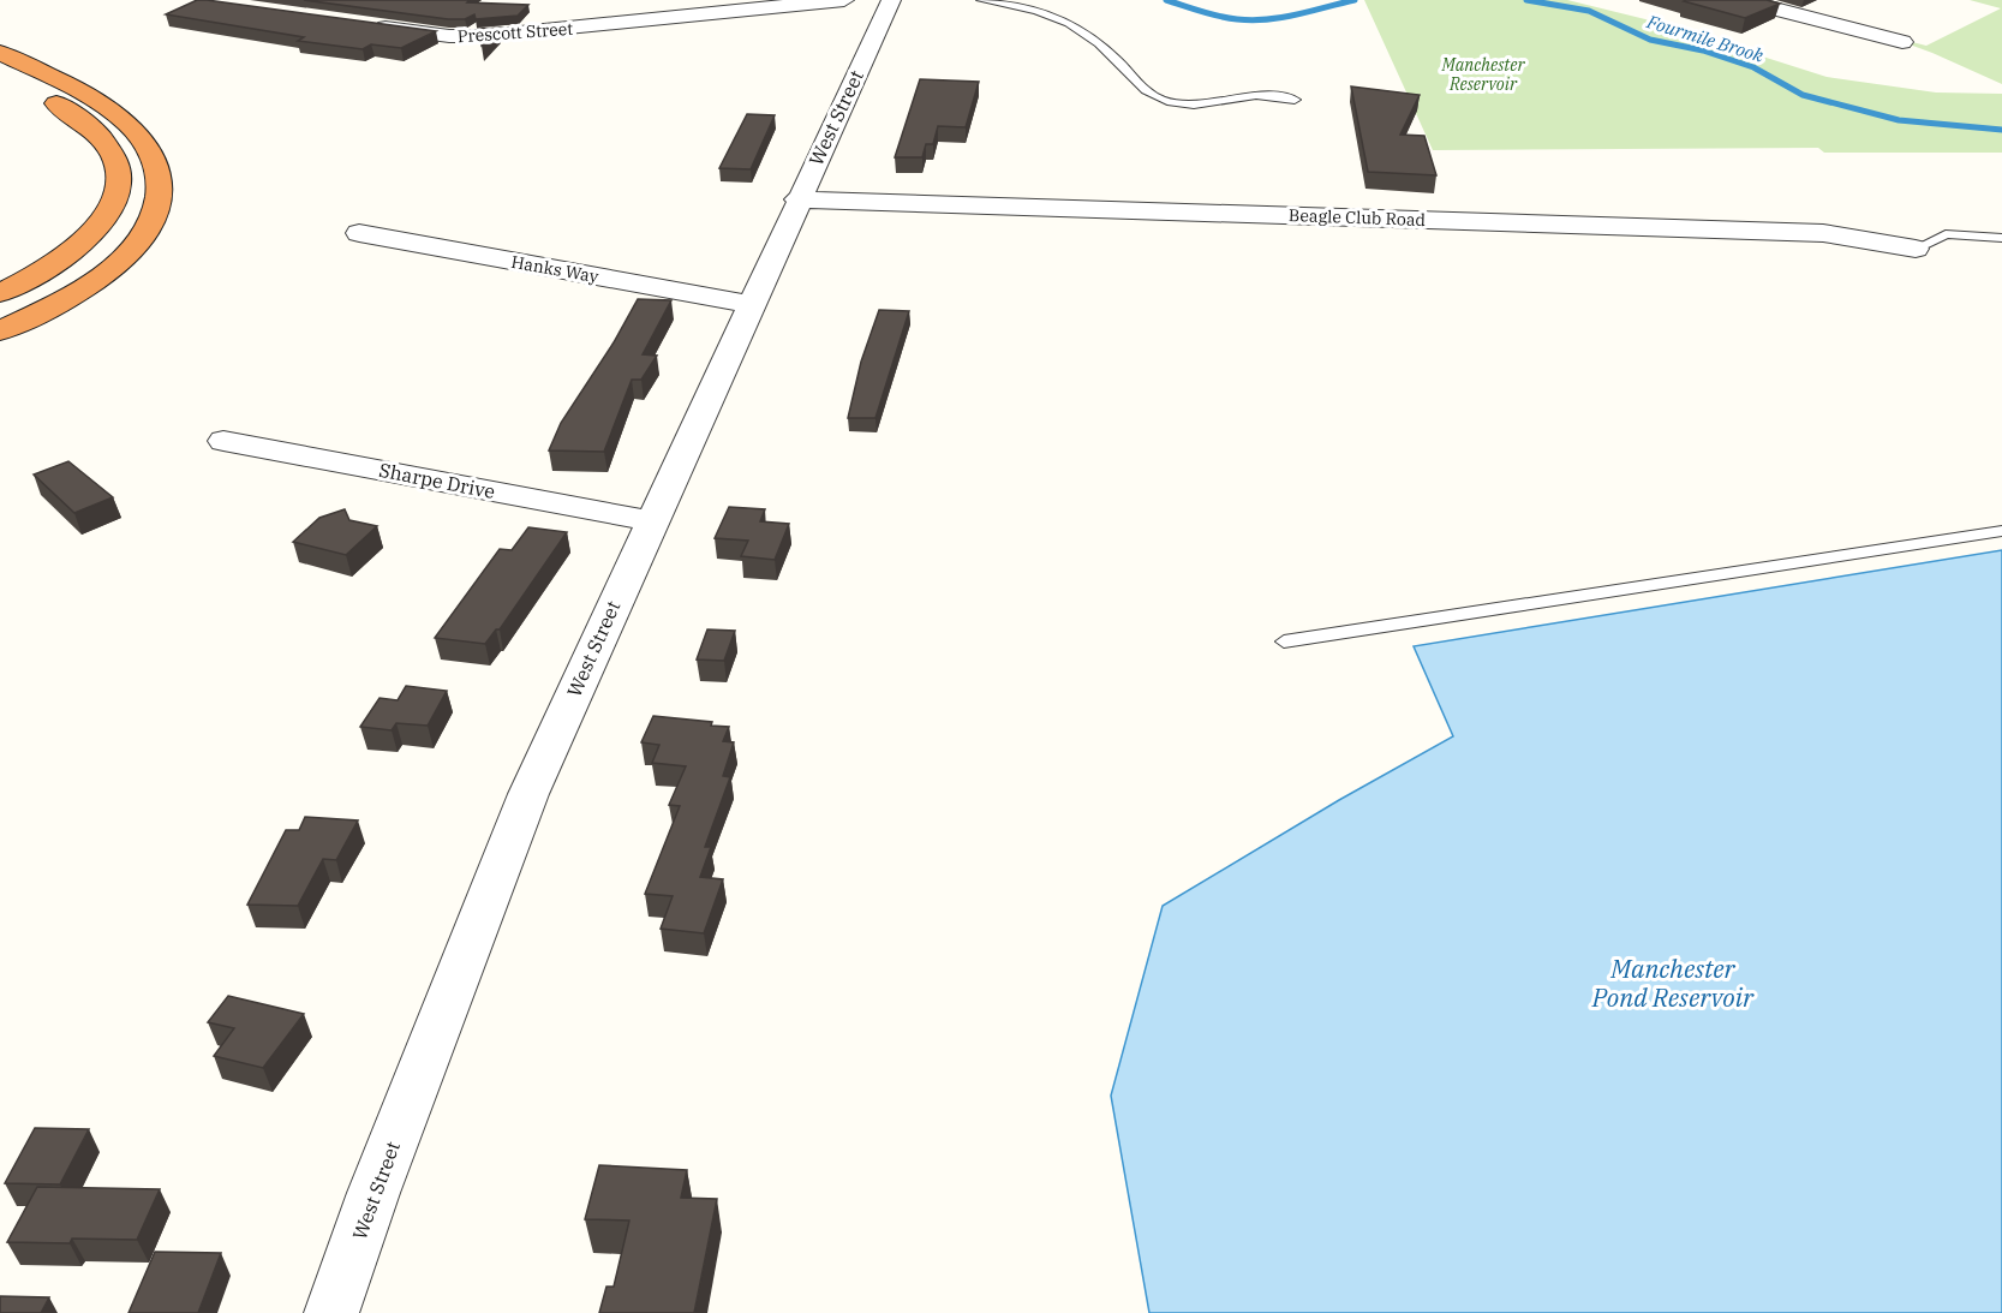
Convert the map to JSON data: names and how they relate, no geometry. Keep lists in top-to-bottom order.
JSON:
{
  "streets": {
    "street": [
      "Prescott Street",
      "West Street",
      "Beagle Club Road",
      "Hanks Way",
      "Sharpe Drive"
    ]
  },
  "crossings": [
    ["West Street", "Beagle Club Road"],
    ["West Street", "Hanks Way"],
    ["West Street", "Sharpe Drive"]
  ],
  "water": ["Fourmile Brook", "Manchester Pond Reservoir"],
  "parks": ["Manchester Reservoir"]
}
